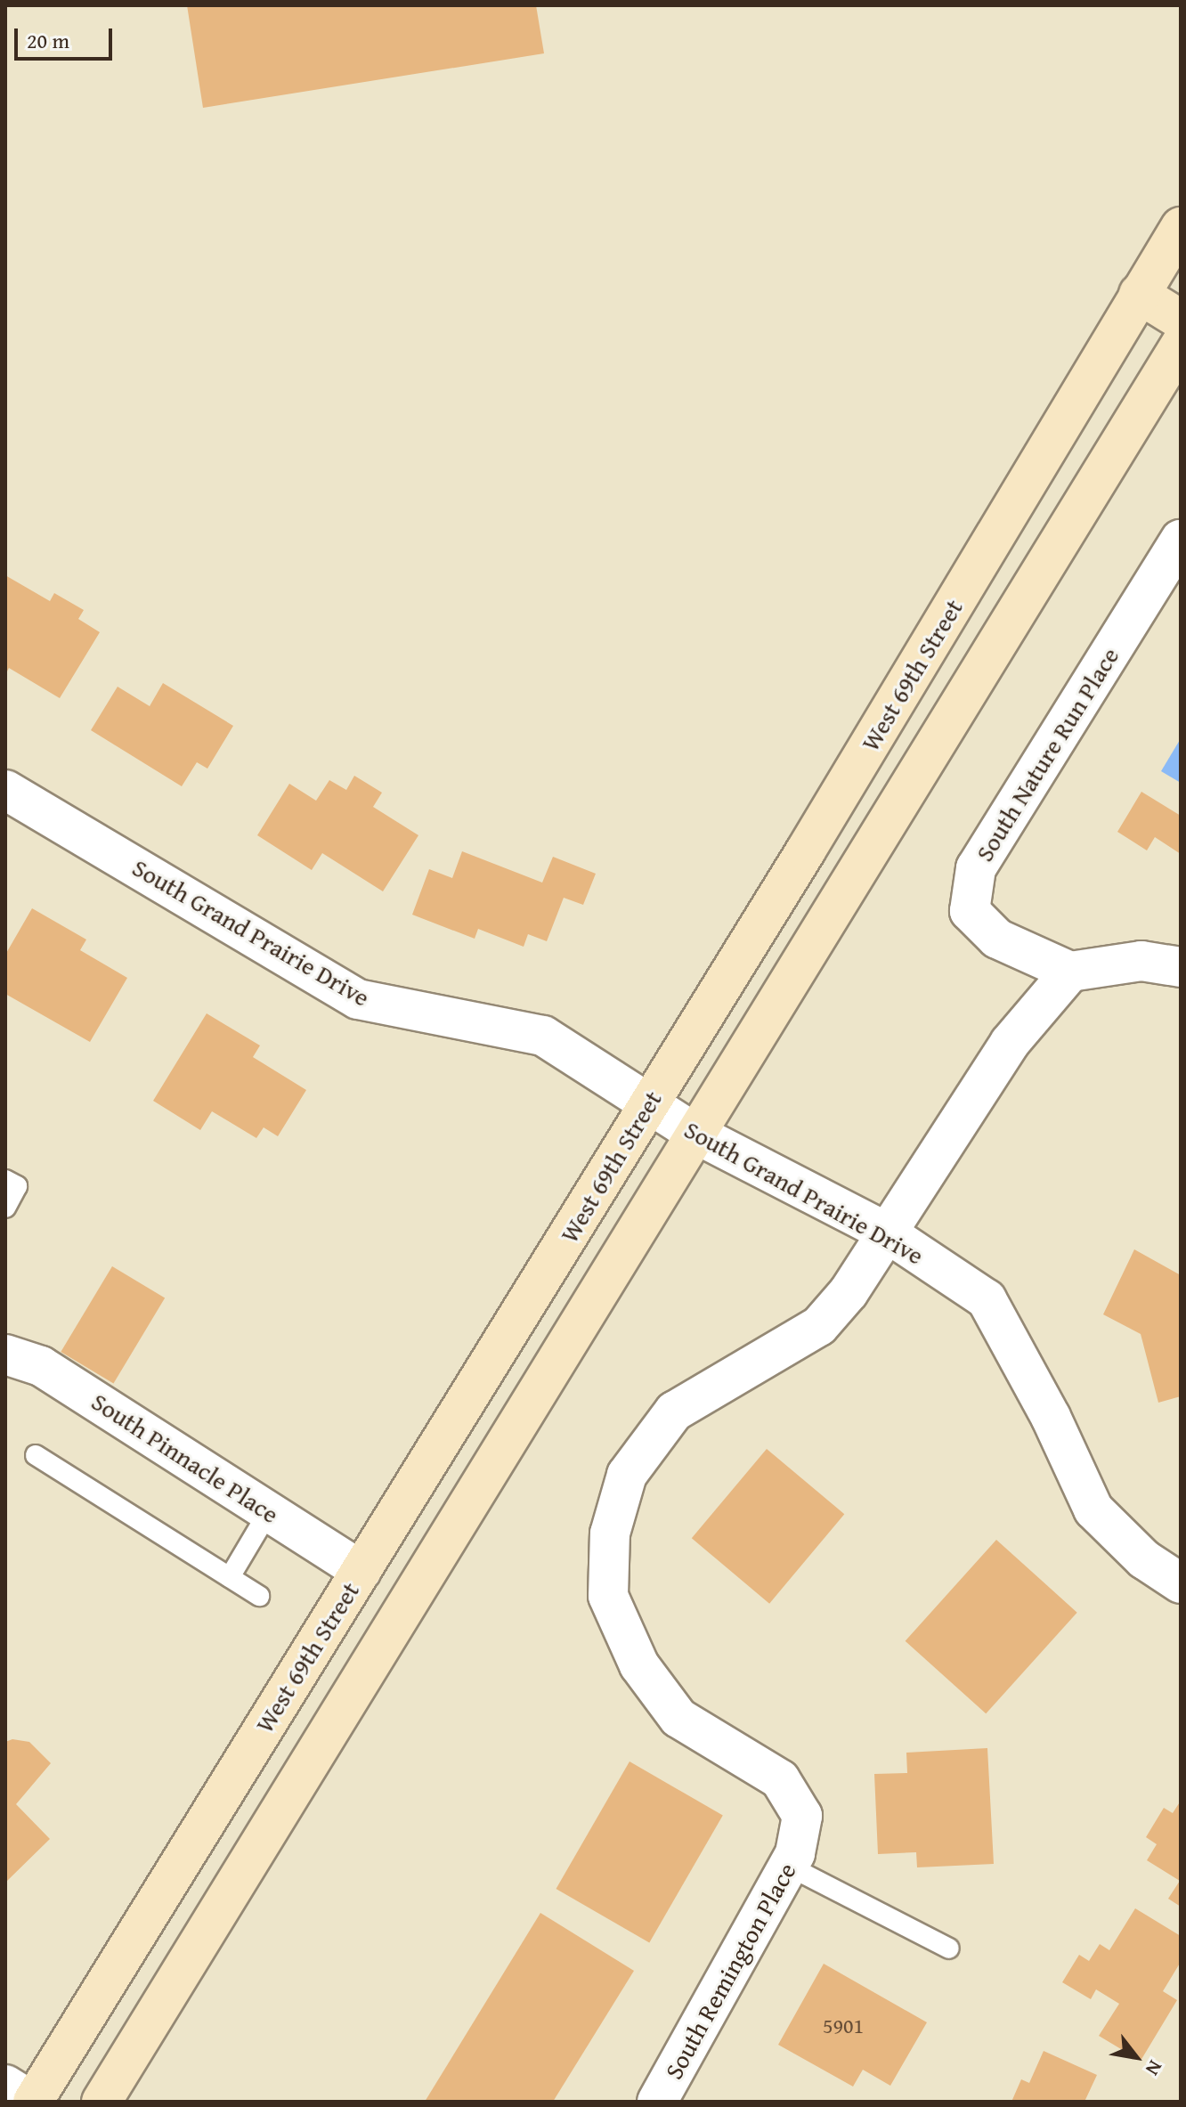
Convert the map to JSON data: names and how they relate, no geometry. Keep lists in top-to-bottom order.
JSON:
{
  "streets": {
    "main road": ["West 69th Street"],
    "street": [
      "South Nature Run Place",
      "South Grand Prairie Drive",
      "South Pinnacle Place",
      "South Remington Place"
    ]
  },
  "crossings": [
    ["West 69th Street", "South Grand Prairie Drive"],
    ["West 69th Street", "South Pinnacle Place"],
    ["South Nature Run Place", "South Remington Place"],
    ["South Grand Prairie Drive", "South Remington Place"]
  ],
  "house_numbers": ["5901"],
  "scale_bar": "20 m",
  "north": "bottom right"
}
